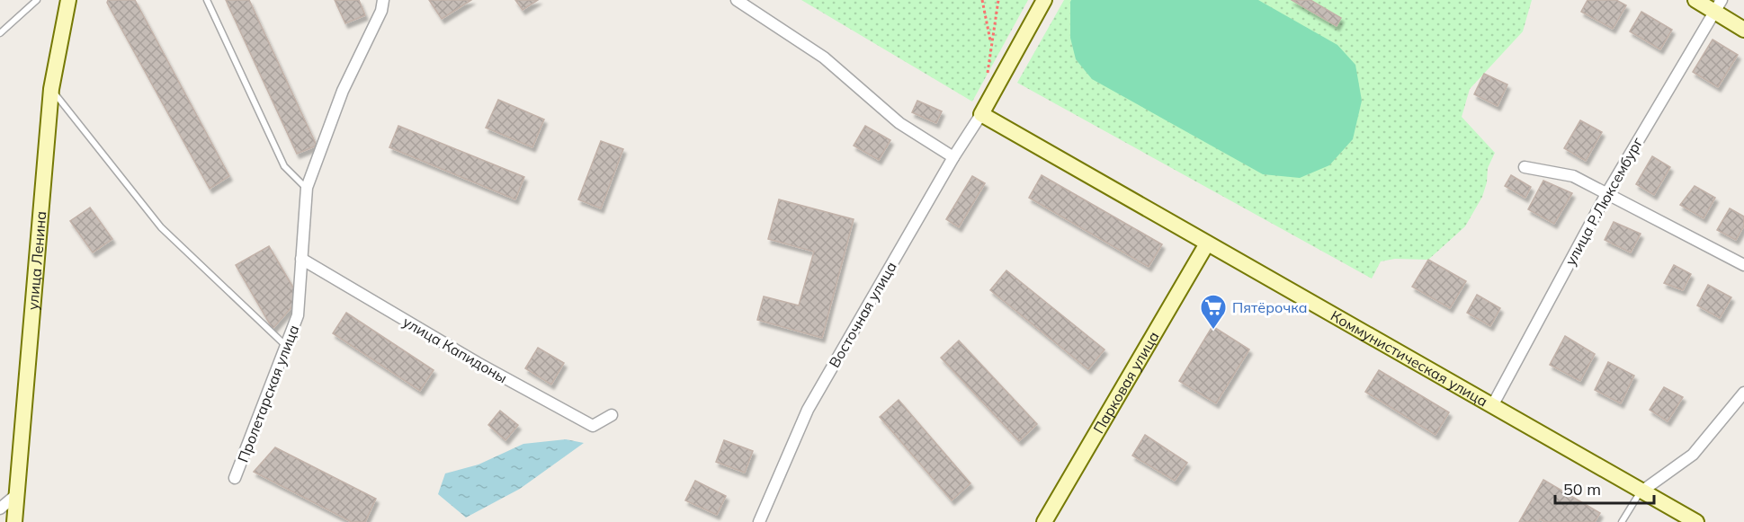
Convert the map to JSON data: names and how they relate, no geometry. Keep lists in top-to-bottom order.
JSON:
{
  "streets": {
    "street": [
      "улица Р.Люксембург",
      "улица Ленина",
      "Восточная улица",
      "улица Капидоны",
      "Коммунистическая улица",
      "Парковая улица",
      "Пролетарская улица"
    ]
  },
  "crossings": [
    ["улица Р.Люксембург", "Коммунистическая улица"],
    ["Восточная улица", "Коммунистическая улица"],
    ["улица Капидоны", "Пролетарская улица"],
    ["Коммунистическая улица", "Парковая улица"]
  ],
  "places": {
    "supermarket": ["Пятёрочка"]
  },
  "scale_bar": "50 m"
}
